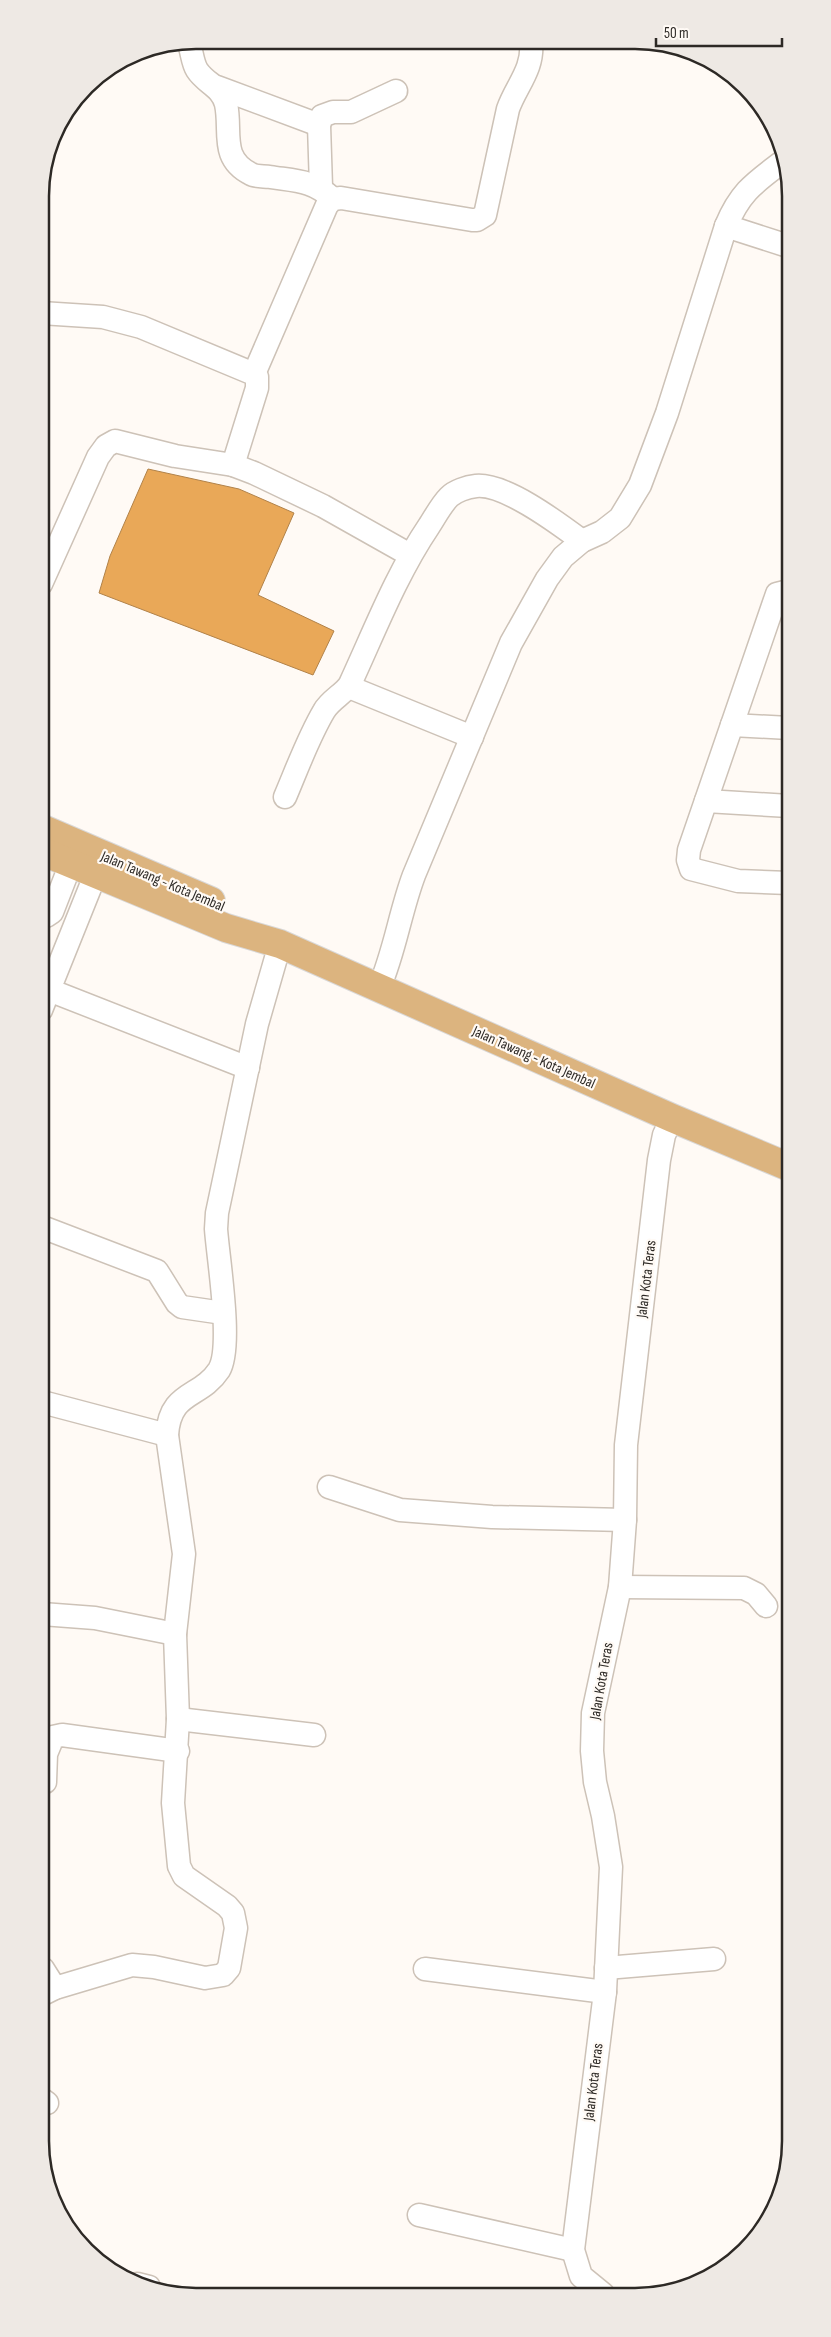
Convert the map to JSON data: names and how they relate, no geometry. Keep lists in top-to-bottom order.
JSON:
{
  "streets": {
    "main road": ["Jalan Tawang - Kota Jembal"],
    "street": ["Jalan Kota Teras"]
  },
  "crossings": [
    ["Jalan Tawang - Kota Jembal", "Jalan Kota Teras"]
  ],
  "scale_bar": "50 m"
}
